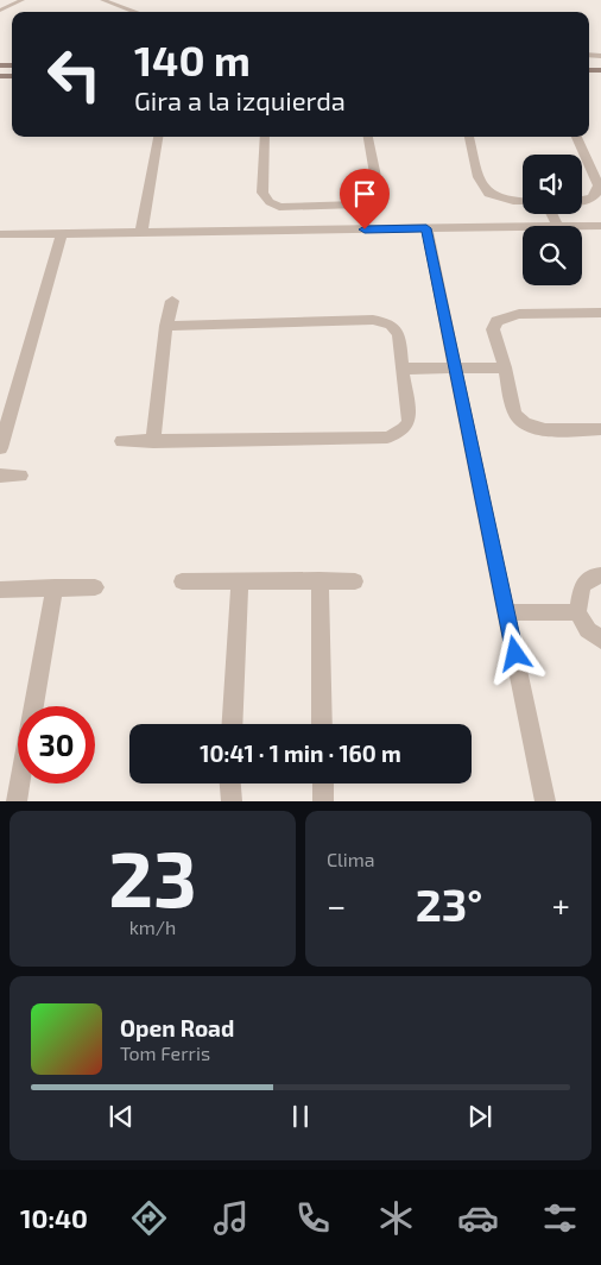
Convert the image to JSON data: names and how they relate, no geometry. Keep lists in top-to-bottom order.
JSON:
{
  "page": {
    "turn": ["140 m", "Gira a la izquierda"],
    "limit": "30",
    "trip": "10:41 · 1 min · 160 m",
    "tile": [
      ["23", "km/h"],
      "Clima"
    ],
    "heat": ["−", "23°", "+"],
    "song": ["Open Road", "Tom Ferris"],
    "tabs": "10:40"
  }
}
